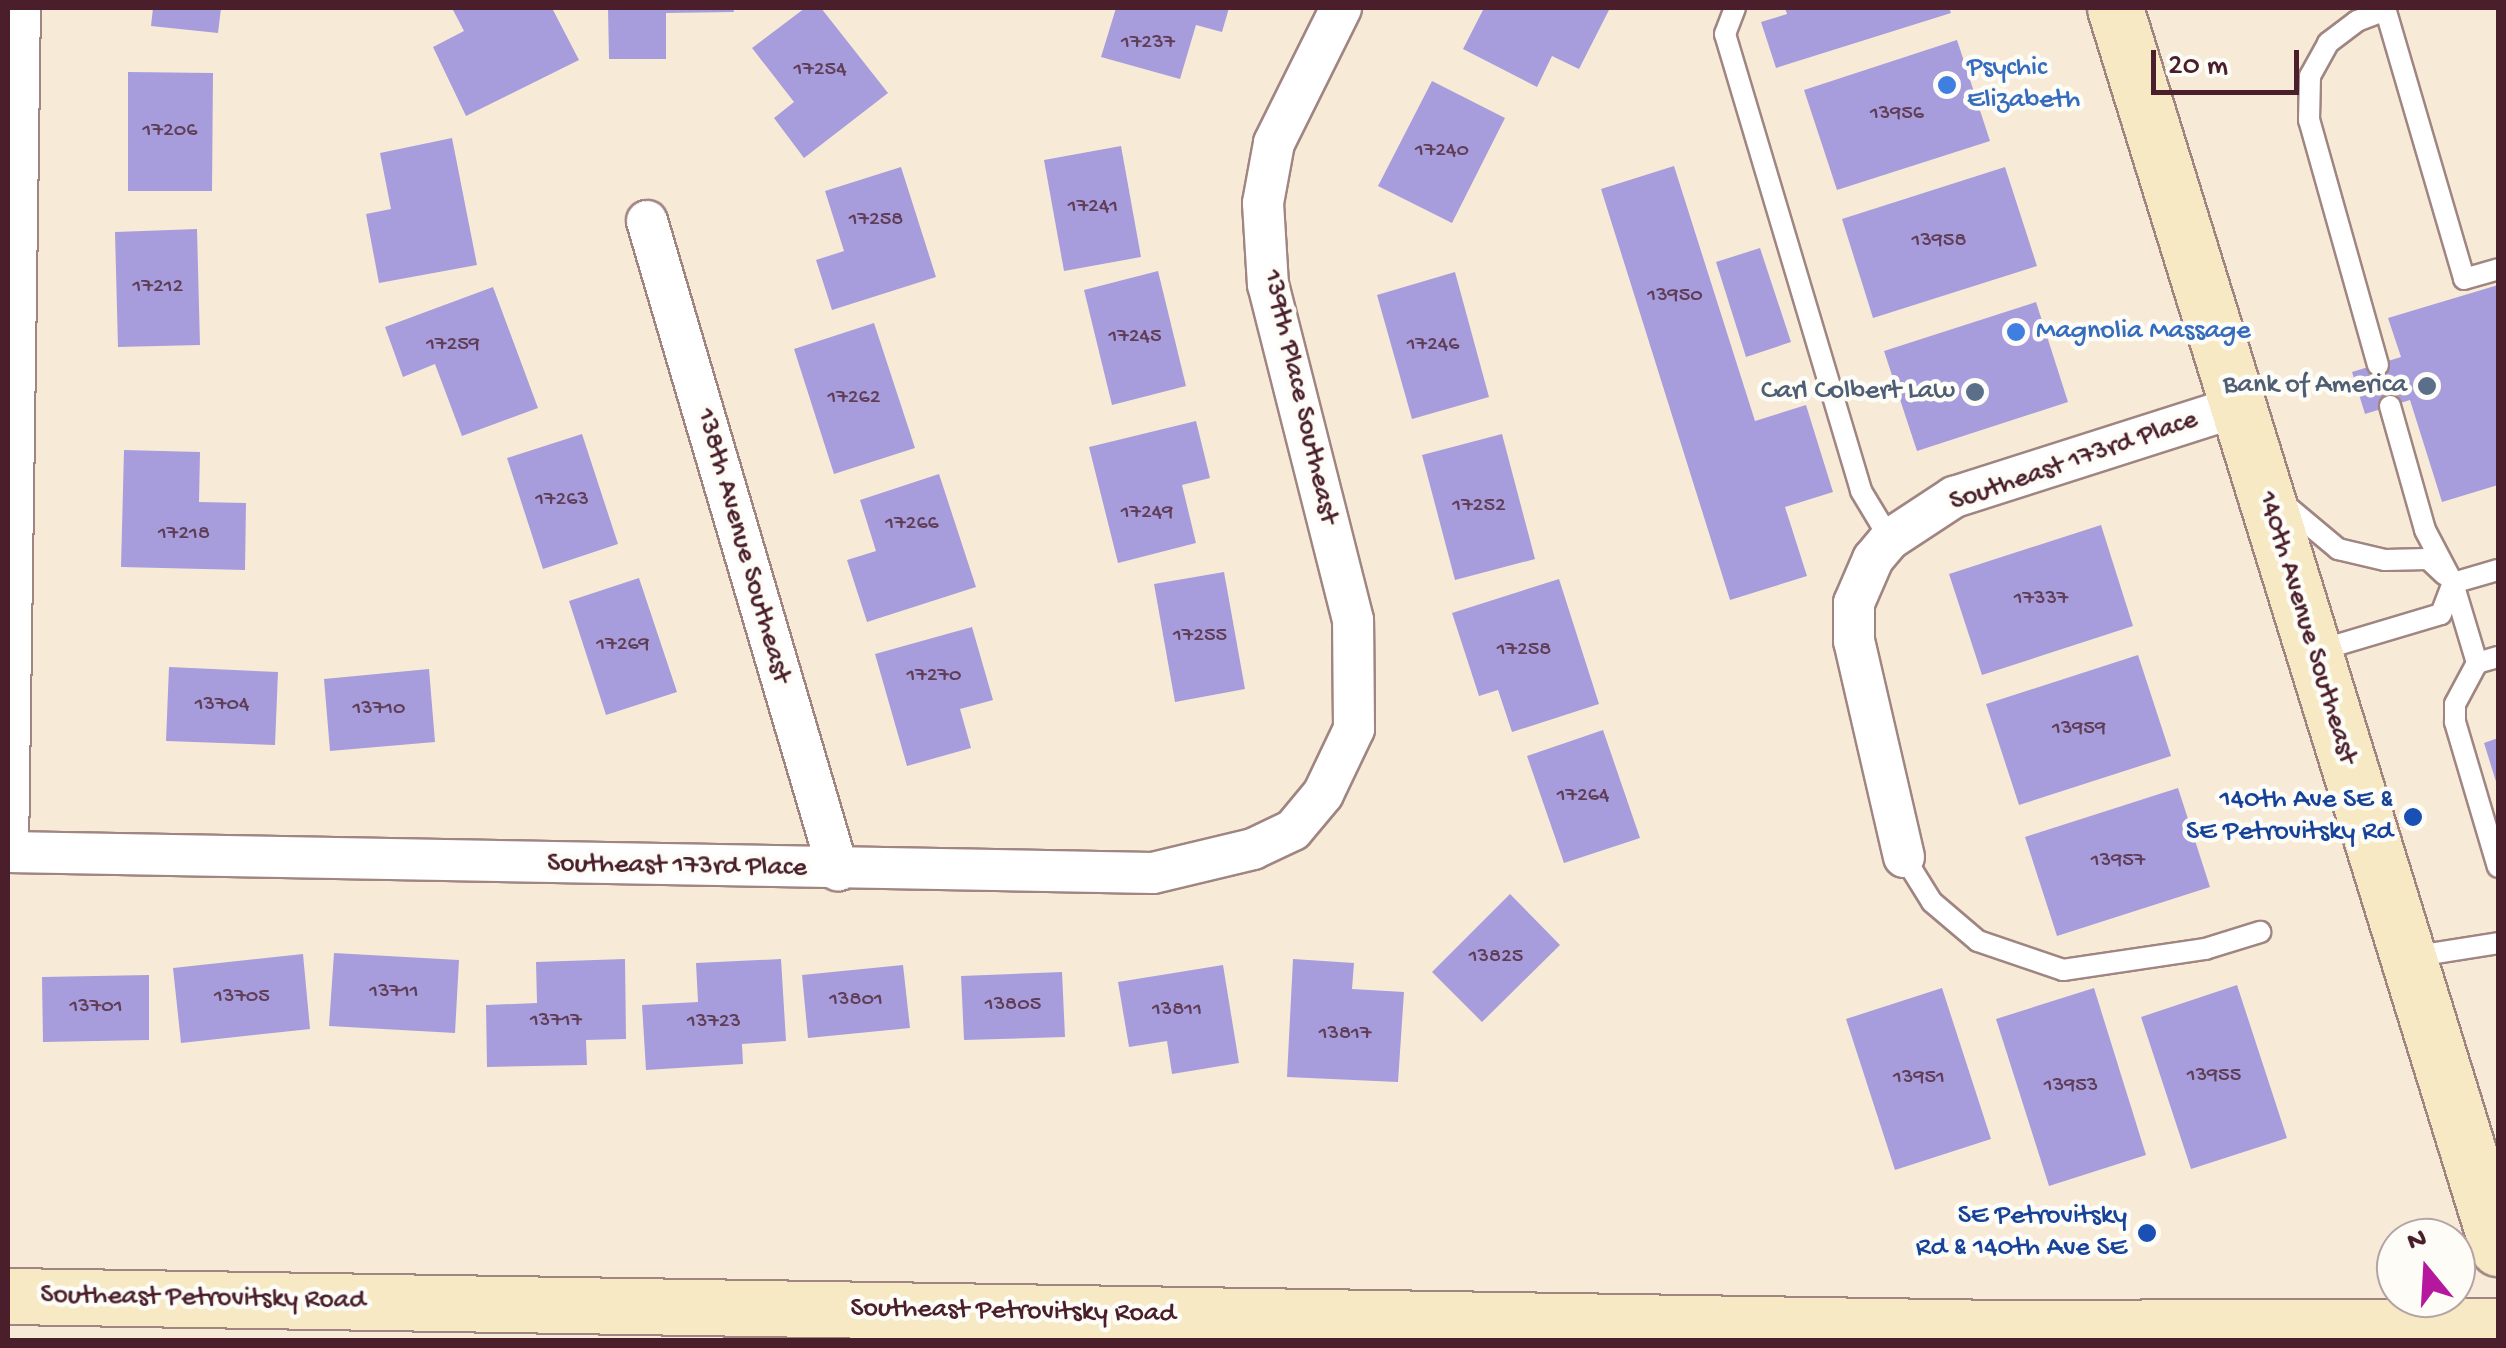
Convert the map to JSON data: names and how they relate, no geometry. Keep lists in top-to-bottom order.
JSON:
{
  "streets": {
    "main road": ["140th Avenue Southeast", "Southeast Petrovitsky Road"],
    "street": ["139th Place Southeast", "Southeast 173rd Place", "138th Avenue Southeast"]
  },
  "crossings": [
    ["139th Place Southeast", "Southeast 173rd Place"],
    ["Southeast 173rd Place", "138th Avenue Southeast"],
    ["Southeast 173rd Place", "140th Avenue Southeast"]
  ],
  "places": [
    "Psychic Elizabeth",
    "Magnolia Massage",
    "Bank of America",
    "Carl Colbert Law",
    "140th Ave SE & SE Petrovitsky Rd",
    "SE Petrovitsky Rd & 140th Ave SE"
  ],
  "house_numbers": [
    "17237",
    "17254",
    "13956",
    "17206",
    "17240",
    "17241",
    "17258",
    "13958",
    "17212",
    "13950",
    "17245",
    "17259",
    "17246",
    "17262",
    "17263",
    "17252",
    "17249",
    "17266",
    "17218",
    "17337",
    "17255",
    "17269",
    "17258",
    "17270",
    "13704",
    "13710",
    "13959",
    "17264",
    "13957",
    "13825",
    "13711",
    "13705",
    "13801",
    "13805",
    "13701",
    "13811",
    "13717",
    "13723",
    "13817",
    "13955",
    "13951",
    "13953"
  ],
  "scale_bar": "20 m",
  "north": "top"
}
